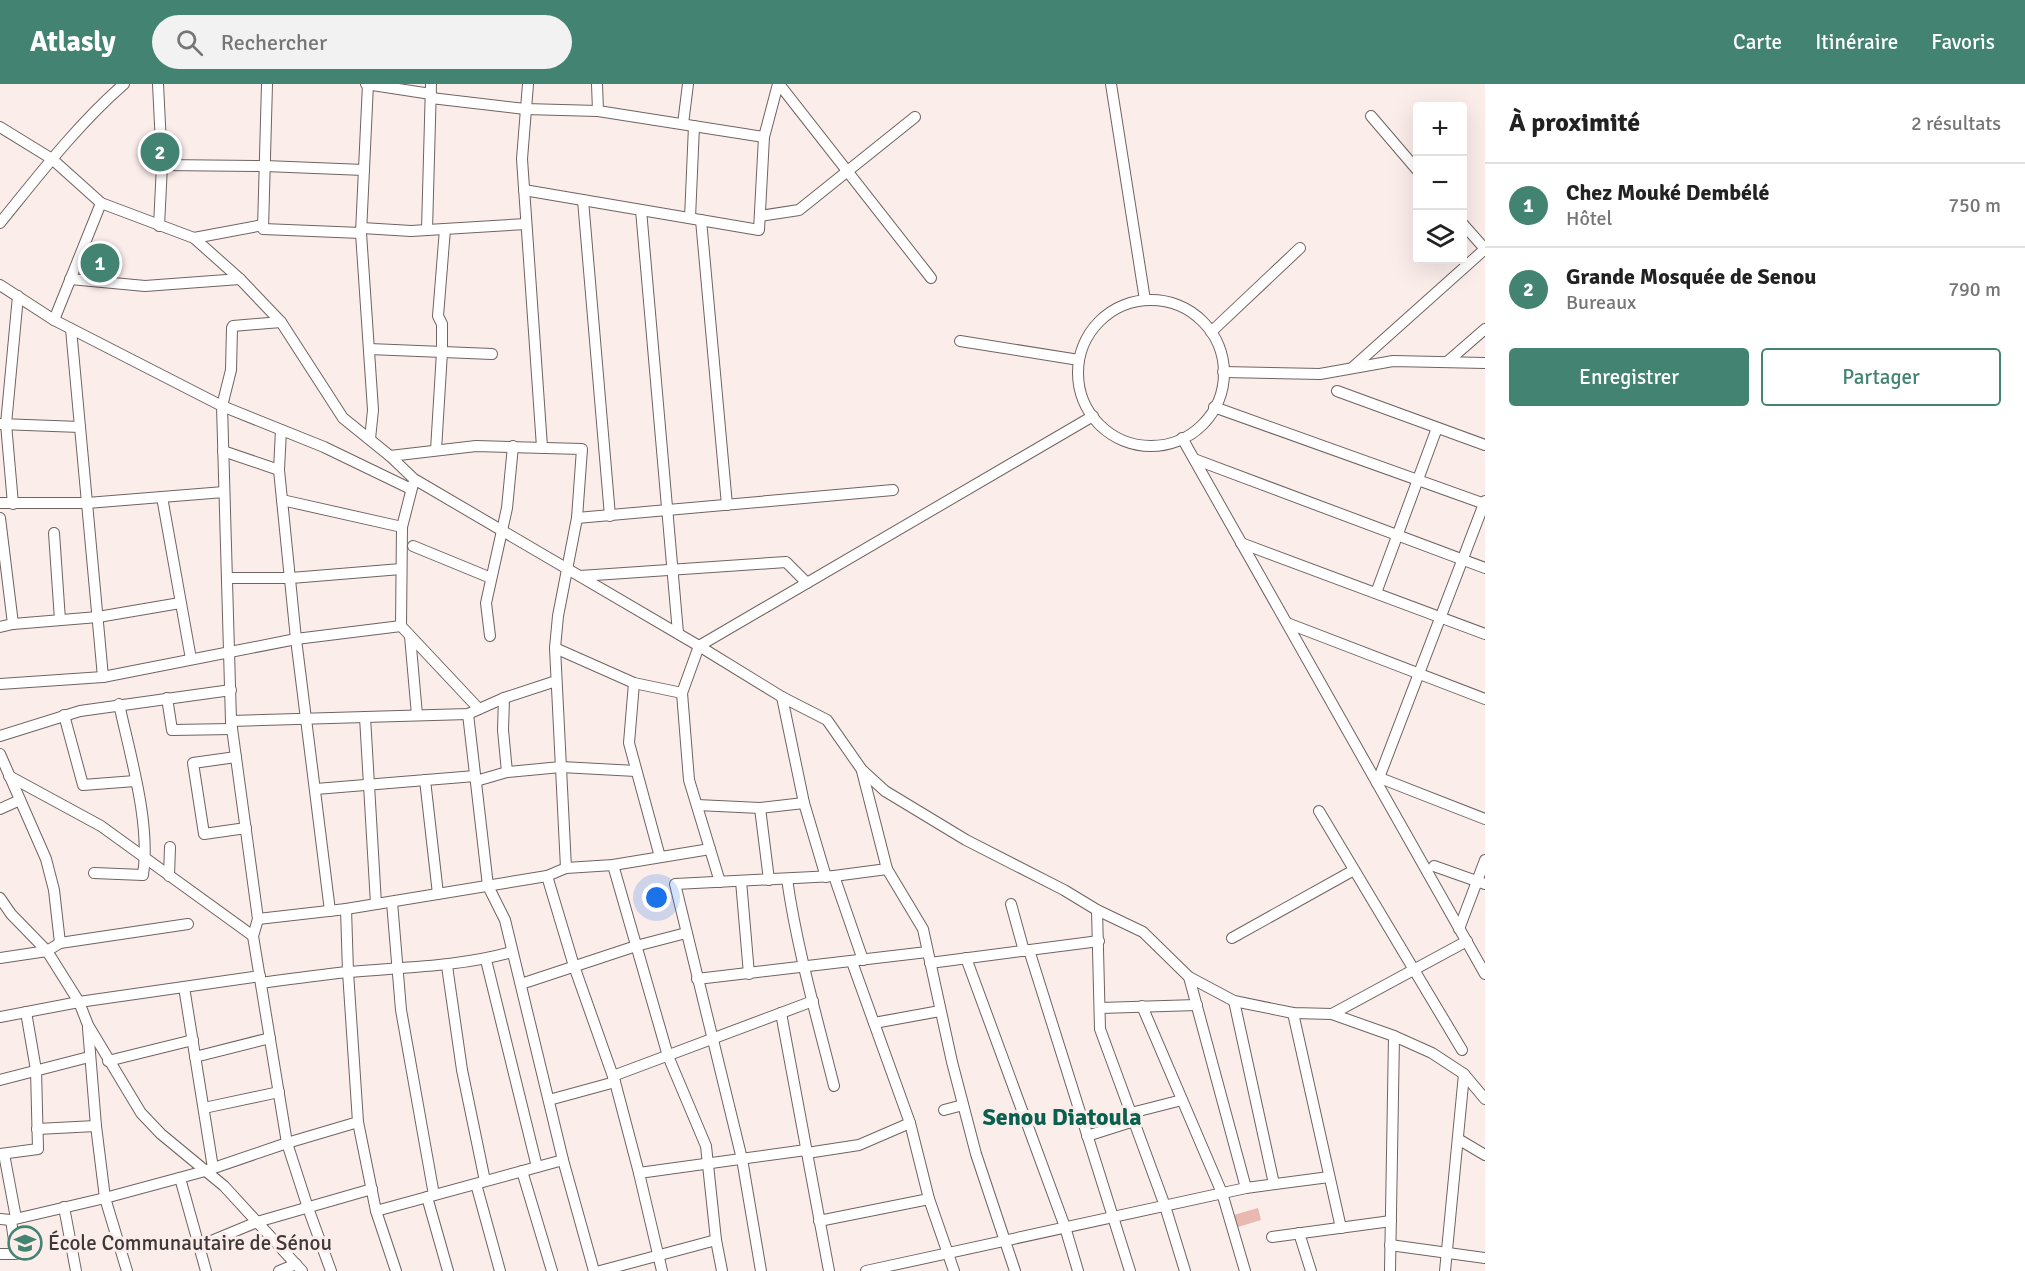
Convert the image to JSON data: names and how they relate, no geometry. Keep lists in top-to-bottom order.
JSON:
{
  "districts": ["Senou Diatoula"],
  "places": {
    "school or university": ["École Communautaire de Sénou"]
  },
  "page": {
    "header": "Atlasly",
    "search": "Rechercher",
    "nav": ["Carte", "Itinéraire", "Favoris"],
    "heading": ["À proximité", "2 résultats"],
    "map_buttons": ["+", "−"],
    "pins": ["2", "1"],
    "list": [
      {
        "mark": "1",
        "name": "Chez Mouké Dembélé",
        "note": "Hôtel",
        "value": "750 m"
      },
      {
        "mark": "2",
        "name": "Grande Mosquée de Senou",
        "note": "Bureaux",
        "value": "790 m"
      }
    ],
    "buttons": ["Enregistrer", "Partager"]
  }
}
